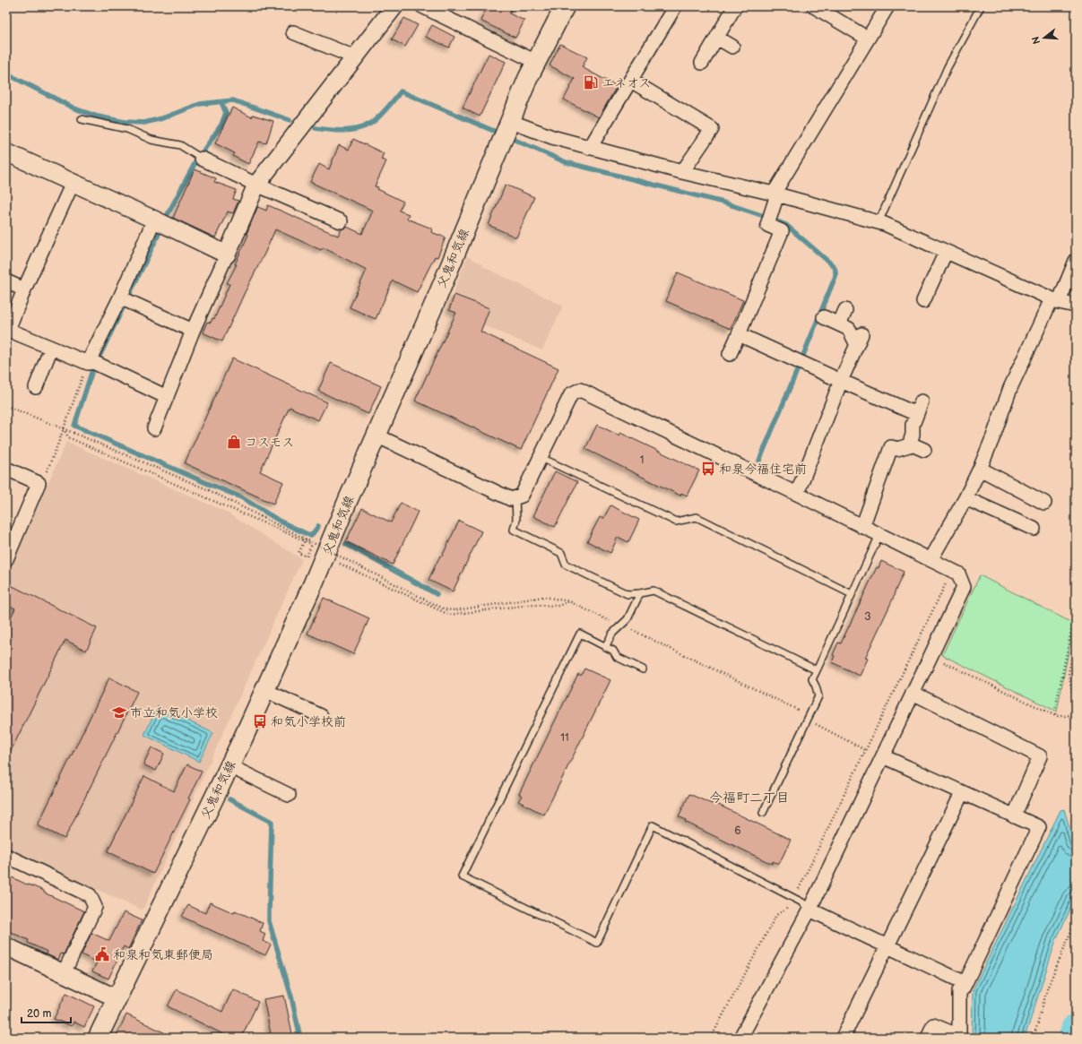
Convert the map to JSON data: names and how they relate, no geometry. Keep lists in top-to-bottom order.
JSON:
{
  "streets": {
    "main road": ["父鬼和気線"]
  },
  "districts": ["今福町二丁目"],
  "places": {
    "fuel station": ["エネオス"],
    "shop": ["コスモス"],
    "bus stop": ["和泉今福住宅前", "和気小学校前"],
    "school or university": ["市立和気小学校"],
    "public building": ["和泉和気東郵便局"]
  },
  "house_numbers": [
    "1",
    "3",
    "11",
    "6"
  ],
  "scale_bar": "20 m",
  "north": "left"
}
